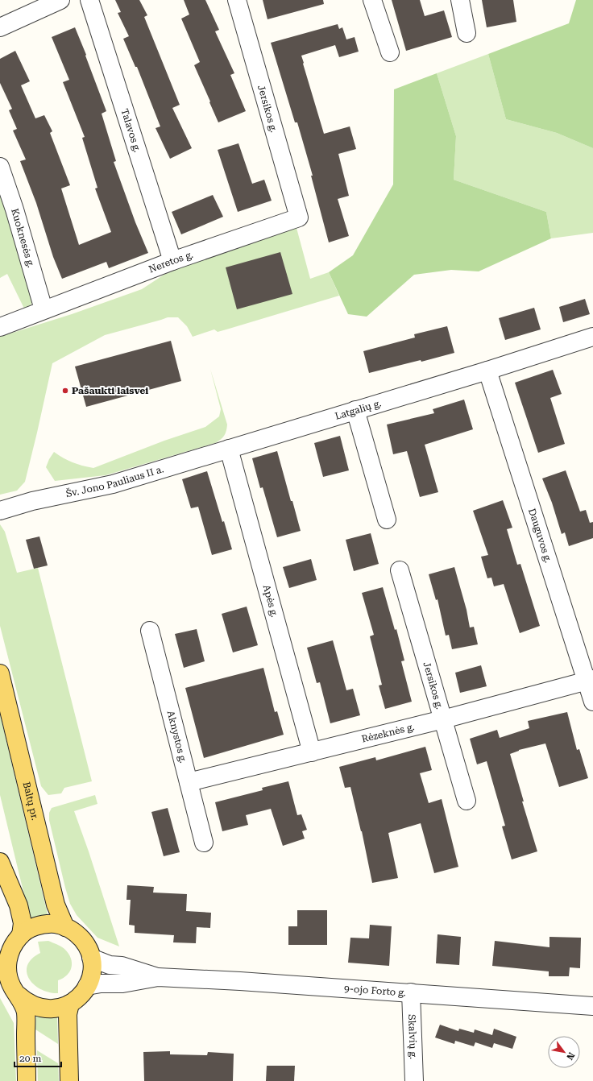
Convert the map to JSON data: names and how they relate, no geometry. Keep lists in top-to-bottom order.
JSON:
{
  "streets": {
    "main road": ["Baltų pr."],
    "street": [
      "Jersikos g.",
      "Talavos g.",
      "Kuoknesės g.",
      "Neretos g.",
      "Latgalių g.",
      "Šv. Jono Pauliaus II a.",
      "Dauguvos g.",
      "Apės g.",
      "Rėzeknės g.",
      "Aknystos g.",
      "9-ojo Forto g.",
      "Skalvių g."
    ]
  },
  "crossings": [
    ["Jersikos g.", "Neretos g."],
    ["Jersikos g.", "Rėzeknės g."],
    ["Talavos g.", "Neretos g."],
    ["Kuoknesės g.", "Neretos g."],
    ["Latgalių g.", "Šv. Jono Pauliaus II a."],
    ["Latgalių g.", "Dauguvos g."],
    ["Latgalių g.", "Apės g."],
    ["Šv. Jono Pauliaus II a.", "Apės g."],
    ["Dauguvos g.", "Rėzeknės g."],
    ["Apės g.", "Rėzeknės g."],
    ["Rėzeknės g.", "Aknystos g."],
    ["Baltų pr.", "9-ojo Forto g."],
    ["9-ojo Forto g.", "Skalvių g."]
  ],
  "places": ["Pašaukti laisvei"],
  "scale_bar": "20 m",
  "north": "bottom right"
}
